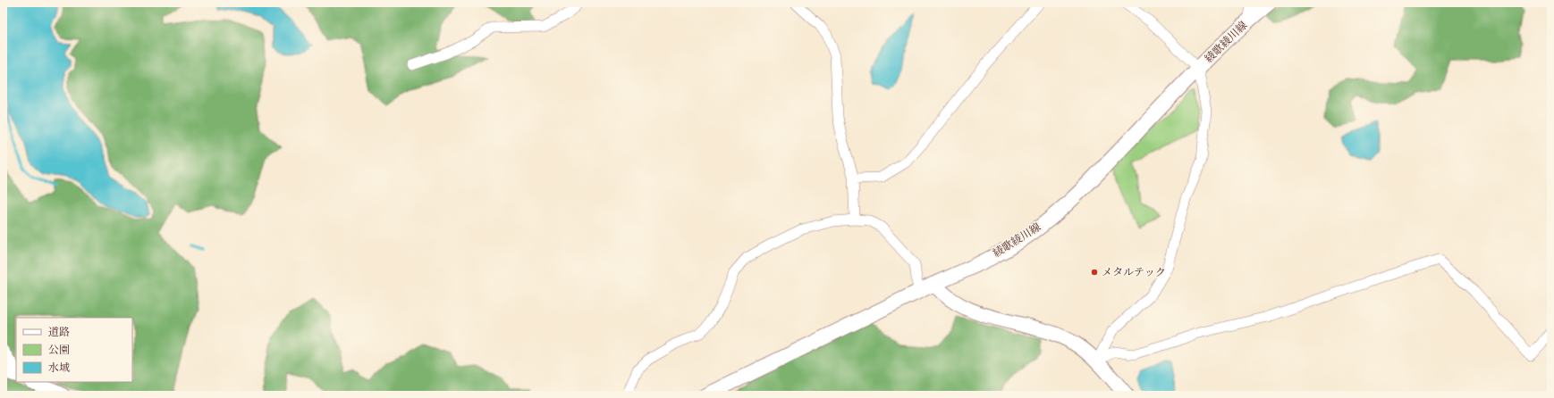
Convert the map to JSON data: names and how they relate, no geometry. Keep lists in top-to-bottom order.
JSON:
{
  "streets": {
    "main road": ["綾歌綾川線"]
  },
  "places": ["メタルテック"],
  "legend": ["道路", "公園", "水域"]
}
